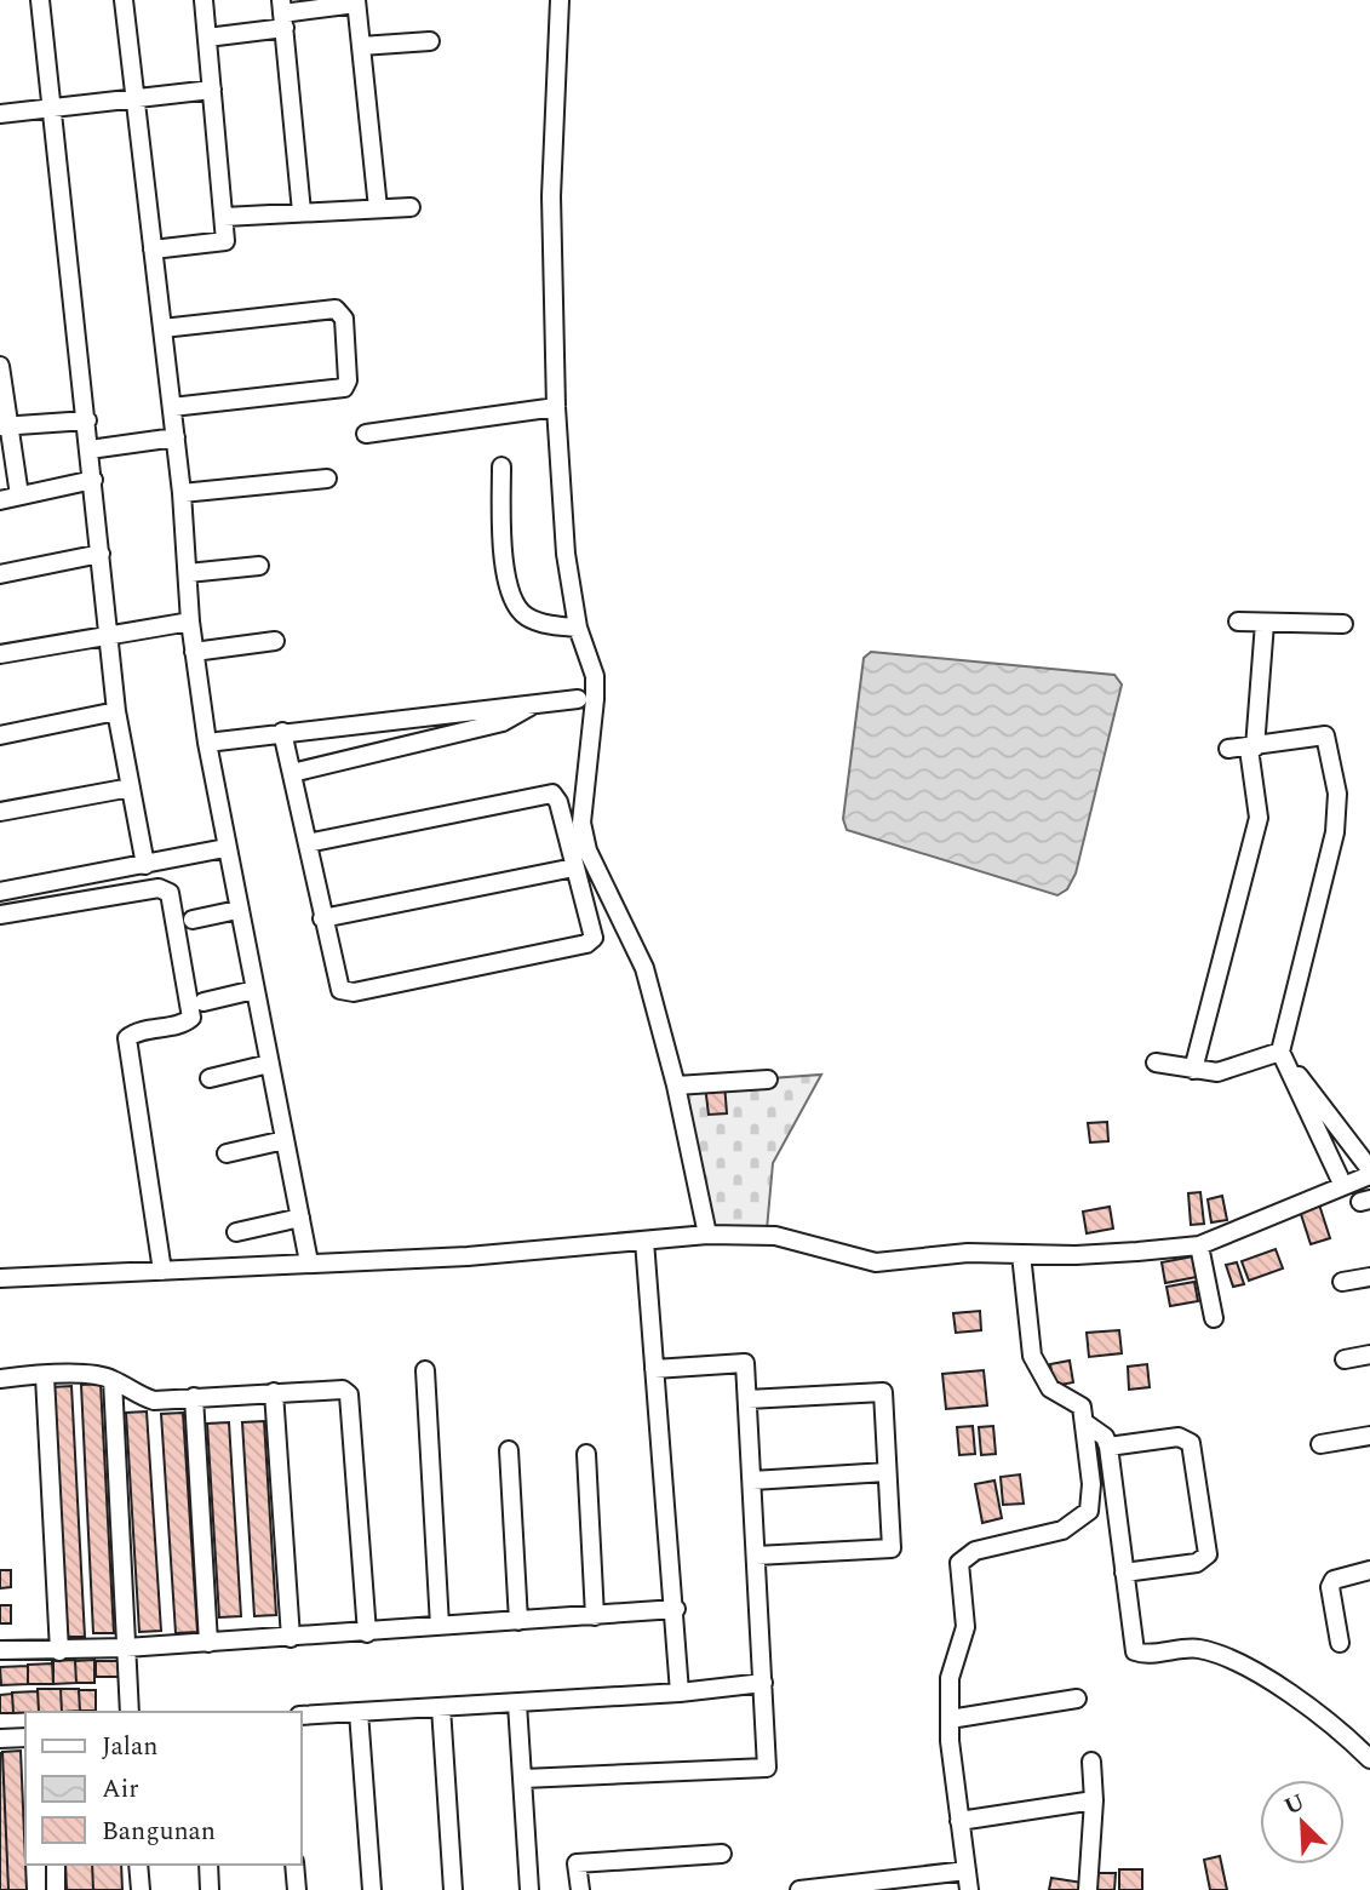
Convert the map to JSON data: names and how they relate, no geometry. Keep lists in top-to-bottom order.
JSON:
{
  "legend": ["Jalan", "Air", "Bangunan"],
  "north": "top left"
}
